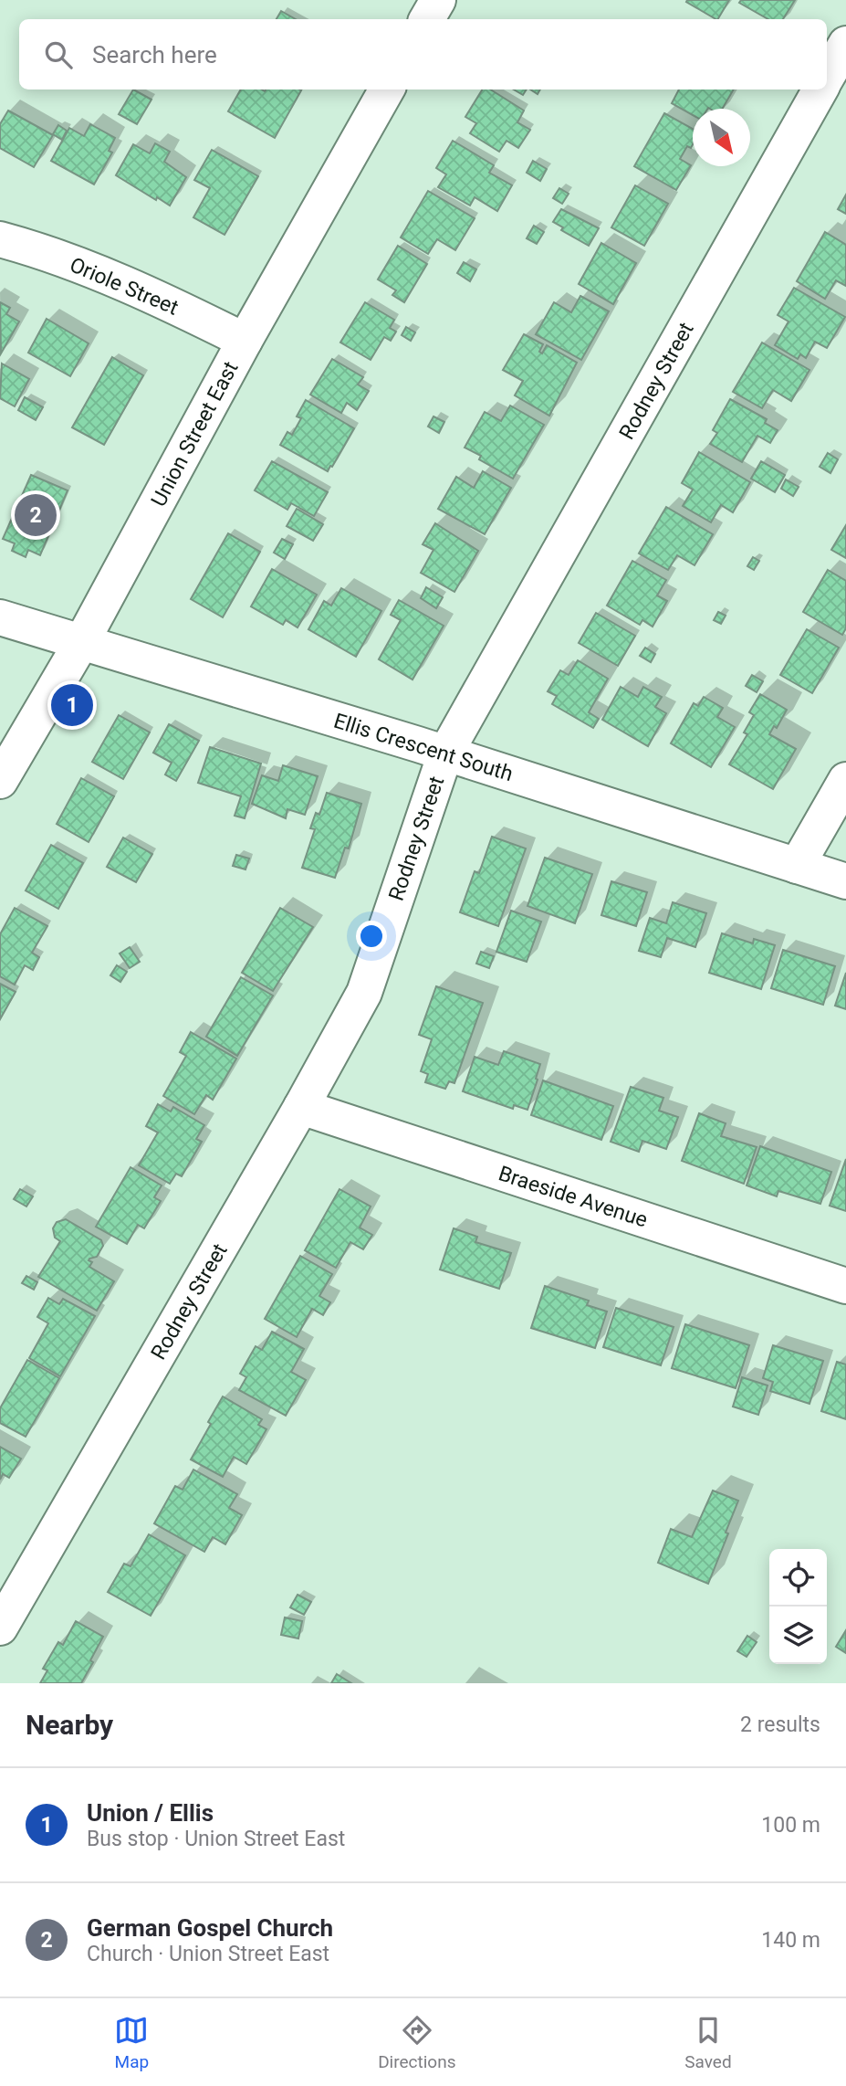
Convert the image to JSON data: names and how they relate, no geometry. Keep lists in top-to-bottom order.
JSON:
{
  "streets": {
    "street": [
      "Oriole Street",
      "Rodney Street",
      "Union Street East",
      "Ellis Crescent South",
      "Braeside Avenue"
    ]
  },
  "crossings": [
    ["Oriole Street", "Union Street East"],
    ["Rodney Street", "Ellis Crescent South"],
    ["Rodney Street", "Braeside Avenue"],
    ["Union Street East", "Ellis Crescent South"]
  ],
  "north": "bottom right",
  "page": {
    "search": "Search here",
    "pins": ["2", "1"],
    "heading": ["Nearby", "2 results"],
    "list": [
      {
        "mark": "1",
        "name": "Union / Ellis",
        "note": "Bus stop · Union Street East",
        "value": "100 m"
      },
      {
        "mark": "2",
        "name": "German Gospel Church",
        "note": "Church · Union Street East",
        "value": "140 m"
      }
    ],
    "nav": ["Map", "Directions", "Saved"]
  }
}
